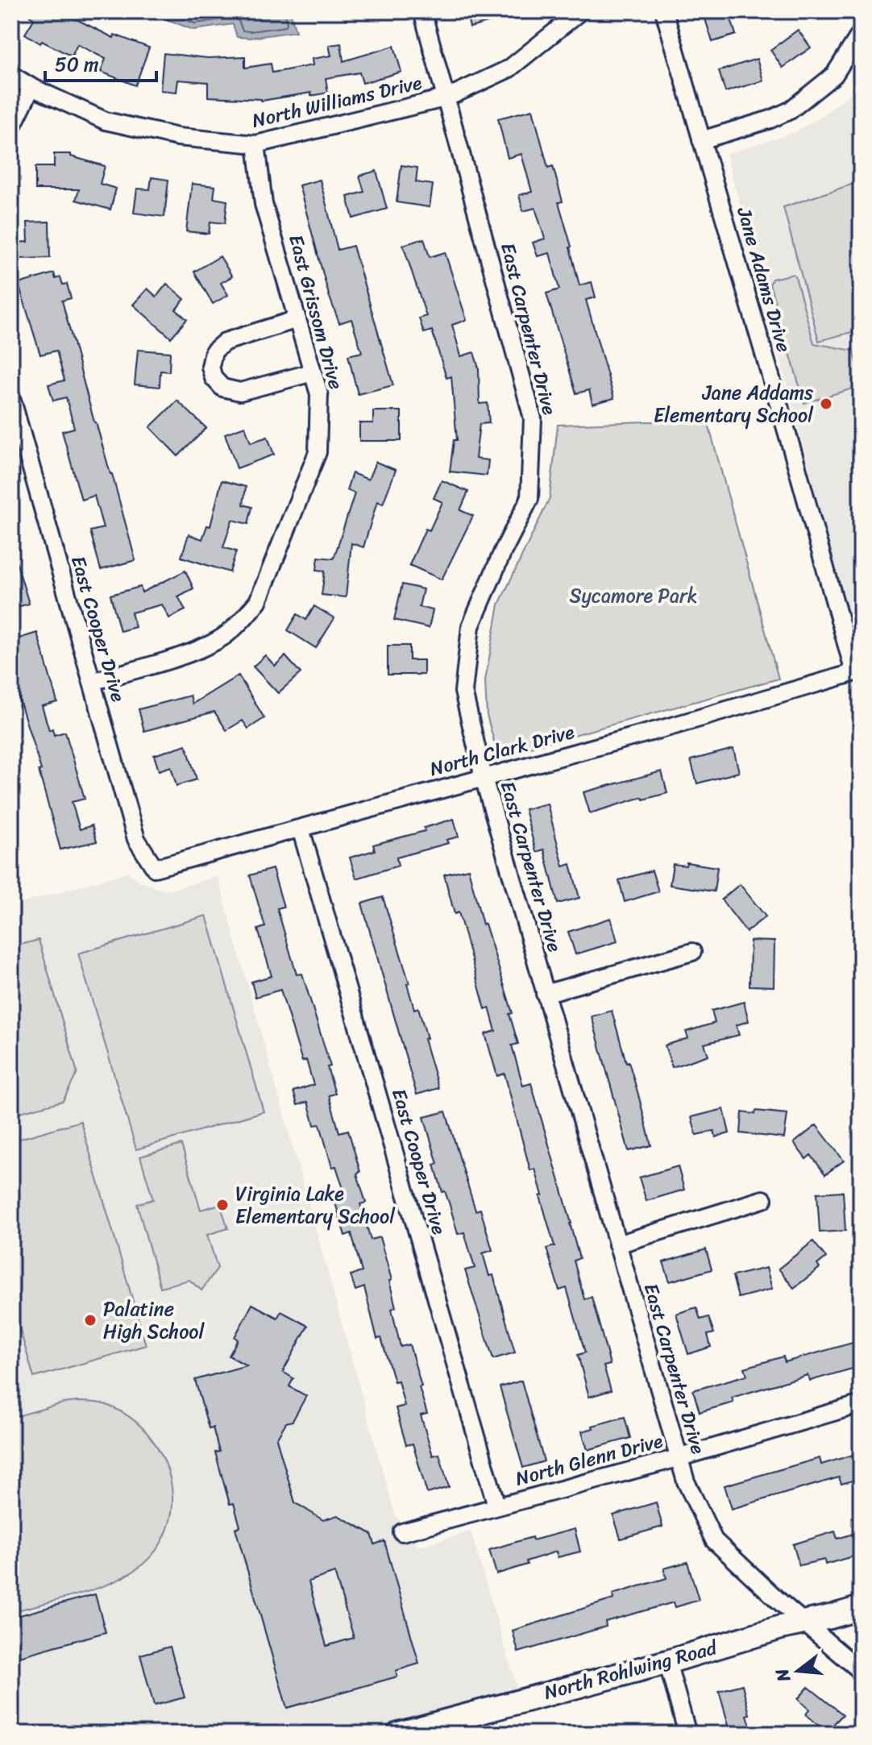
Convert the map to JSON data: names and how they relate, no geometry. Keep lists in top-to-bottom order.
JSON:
{
  "streets": {
    "street": [
      "North Williams Drive",
      "Jane Adams Drive",
      "East Grissom Drive",
      "East Carpenter Drive",
      "East Cooper Drive",
      "North Clark Drive",
      "North Glenn Drive",
      "North Rohlwing Road"
    ]
  },
  "crossings": [
    ["North Williams Drive", "East Grissom Drive"],
    ["North Williams Drive", "East Carpenter Drive"],
    ["Jane Adams Drive", "North Clark Drive"],
    ["East Grissom Drive", "East Cooper Drive"],
    ["East Carpenter Drive", "North Clark Drive"],
    ["East Carpenter Drive", "North Glenn Drive"],
    ["East Carpenter Drive", "North Rohlwing Road"],
    ["East Cooper Drive", "North Clark Drive"],
    ["East Cooper Drive", "North Glenn Drive"]
  ],
  "parks": ["Sycamore Park"],
  "places": ["Jane Addams Elementary School", "Virginia Lake Elementary School", "Palatine High School"],
  "scale_bar": "50 m",
  "north": "left"
}
